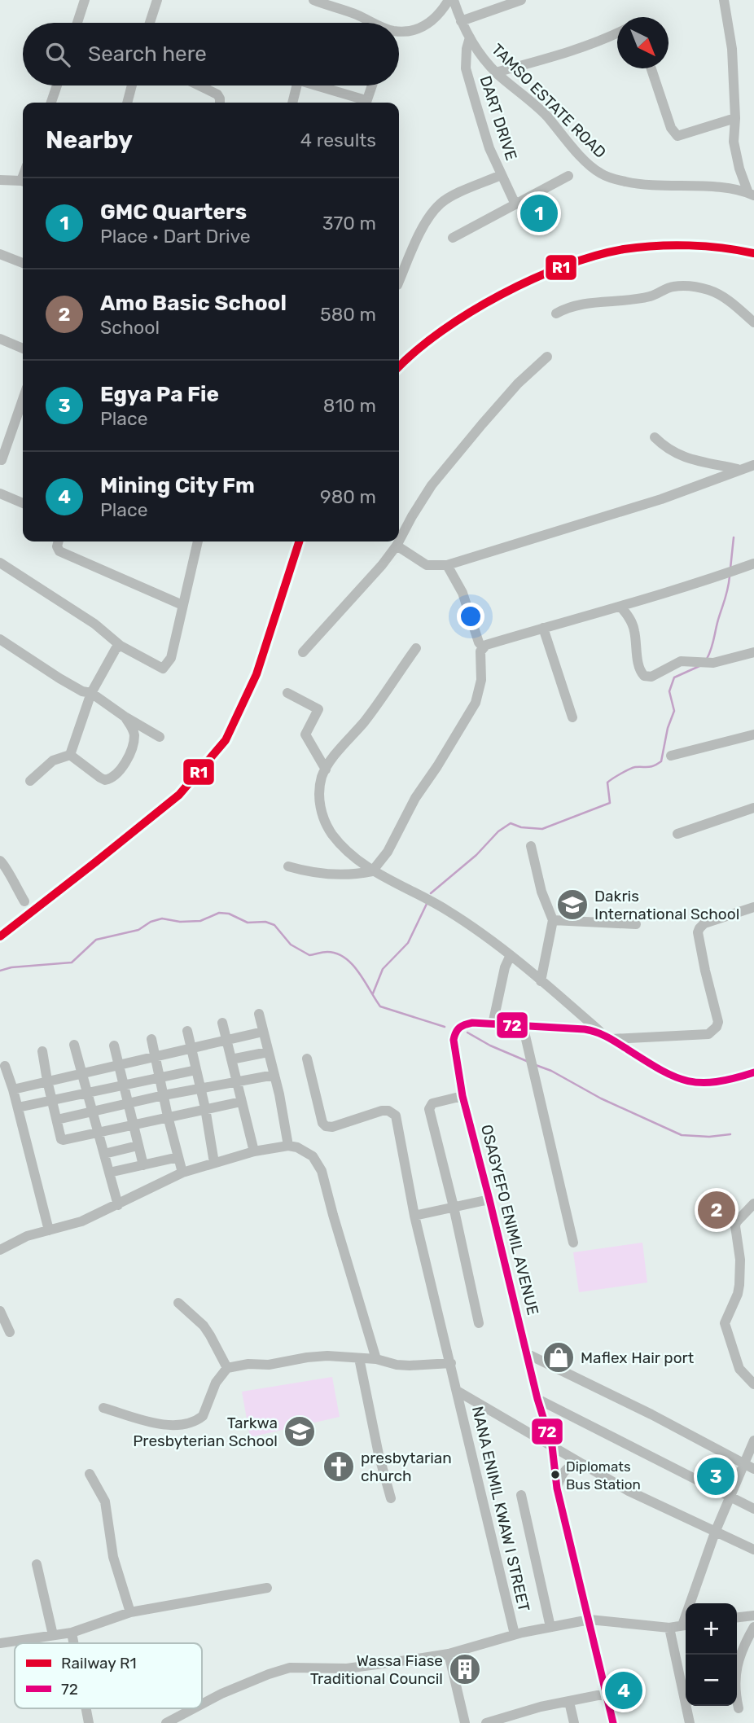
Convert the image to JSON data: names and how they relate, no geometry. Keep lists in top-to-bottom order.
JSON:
{
  "streets": {
    "street": [
      "TAMSO ESTATE ROAD",
      "DART DRIVE",
      "OSAGYEFO ENIMIL AVENUE",
      "NANA ENIMIL KWAW I STREET"
    ]
  },
  "crossings": [
    ["TAMSO ESTATE ROAD", "DART DRIVE"]
  ],
  "places": {
    "school or university": ["Dakris International School", "Tarkwa Presbyterian School"],
    "shop": ["Maflex Hair port"],
    "church": ["presbytarian church"],
    "other": ["Diplomats Bus Station"],
    "building": ["Wassa Fiase Traditional Council"]
  },
  "lines": ["rail line R1", "transit line 72"],
  "legend": ["Railway R1", "72"],
  "north": "bottom right",
  "page": {
    "search": "Search here",
    "heading": ["Nearby", "4 results"],
    "list": [
      {
        "mark": "1",
        "name": "GMC Quarters",
        "note": "Place · Dart Drive",
        "value": "370 m"
      },
      {
        "mark": "2",
        "name": "Amo Basic School",
        "note": "School",
        "value": "580 m"
      },
      {
        "mark": "3",
        "name": "Egya Pa Fie",
        "note": "Place",
        "value": "810 m"
      },
      {
        "mark": "4",
        "name": "Mining City Fm",
        "note": "Place",
        "value": "980 m"
      }
    ],
    "pins": [
      "1",
      "2",
      "3",
      "4"
    ],
    "map_buttons": ["+", "−"]
  }
}
